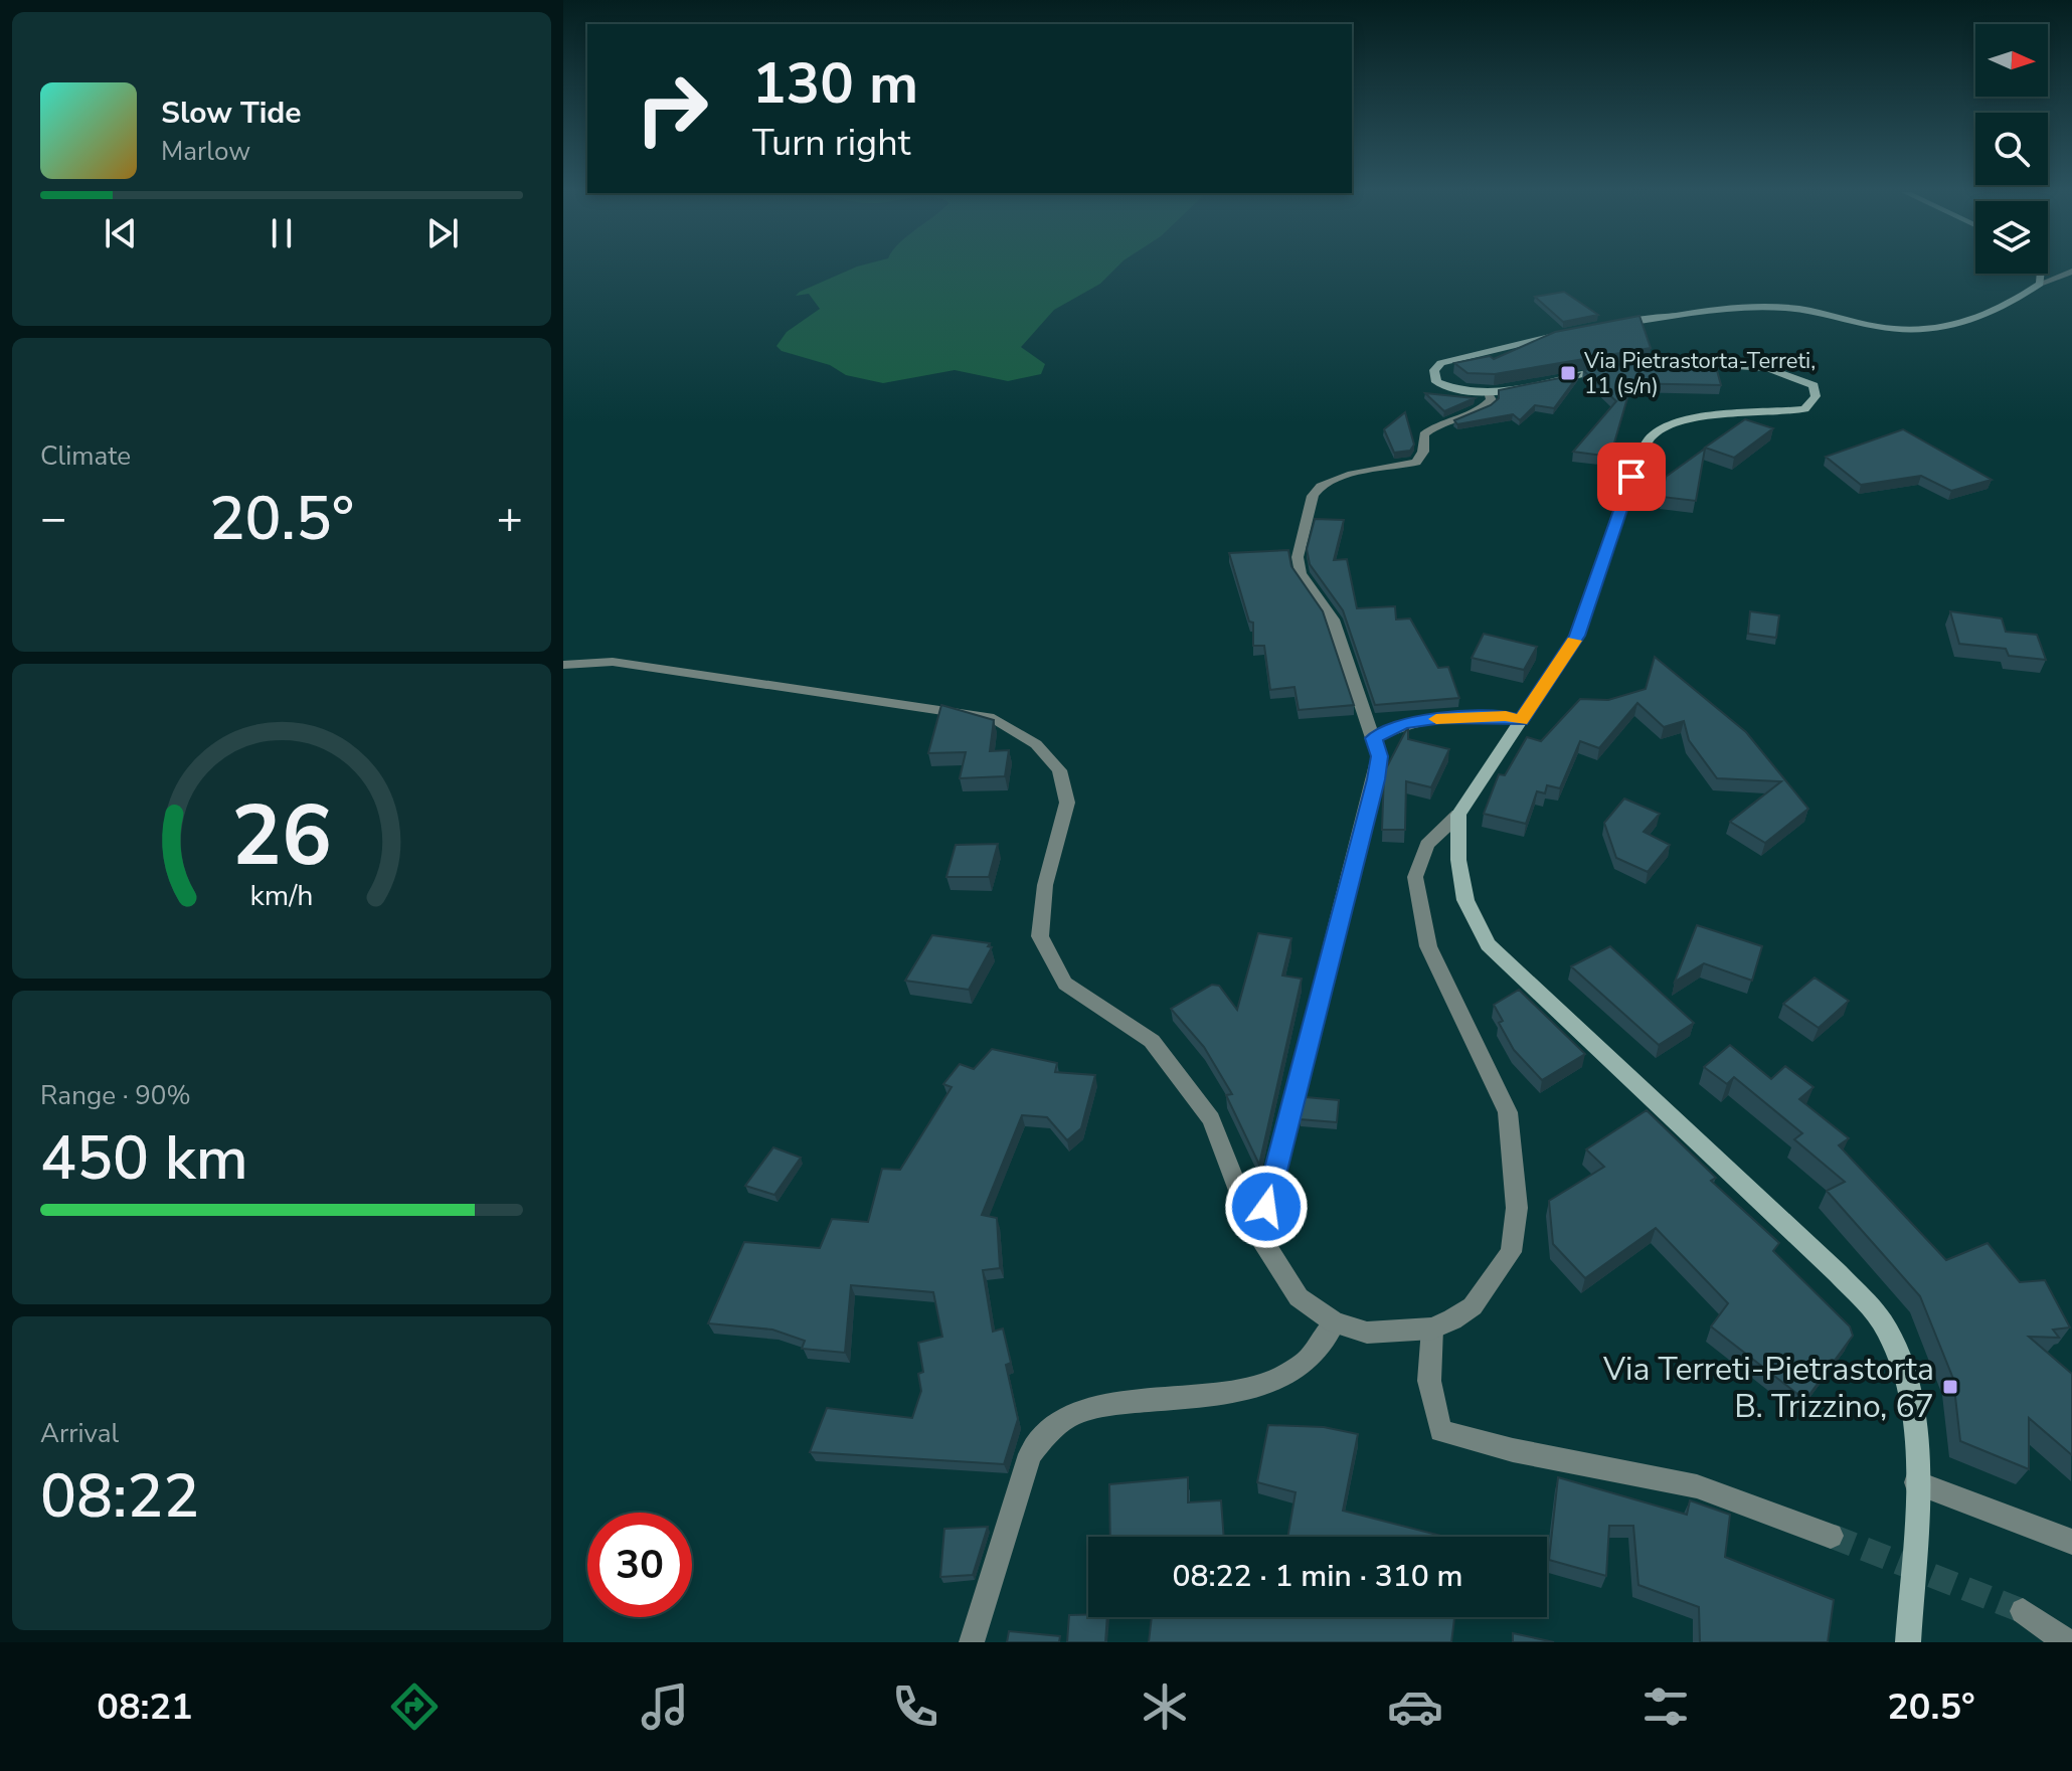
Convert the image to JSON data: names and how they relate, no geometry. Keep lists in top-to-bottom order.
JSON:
{
  "places": {
    "transit": ["Via Pietrastorta-Terreti, 11 (s/n)", "Via Terreti-Pietrastorta B. Trizzino, 67"]
  },
  "north": "right",
  "page": {
    "turn": ["130 m", "Turn right"],
    "song": ["Slow Tide", "Marlow"],
    "tile": [
      "Climate",
      ["Range · 90%", "450 km"],
      ["Arrival", "08:22"]
    ],
    "heat": ["−", "20.5°", "+"],
    "limit": "30",
    "trip": "08:22 · 1 min · 310 m",
    "tabs": ["08:21", "20.5°"],
    "gauge": ["26", "km/h"]
  }
}
